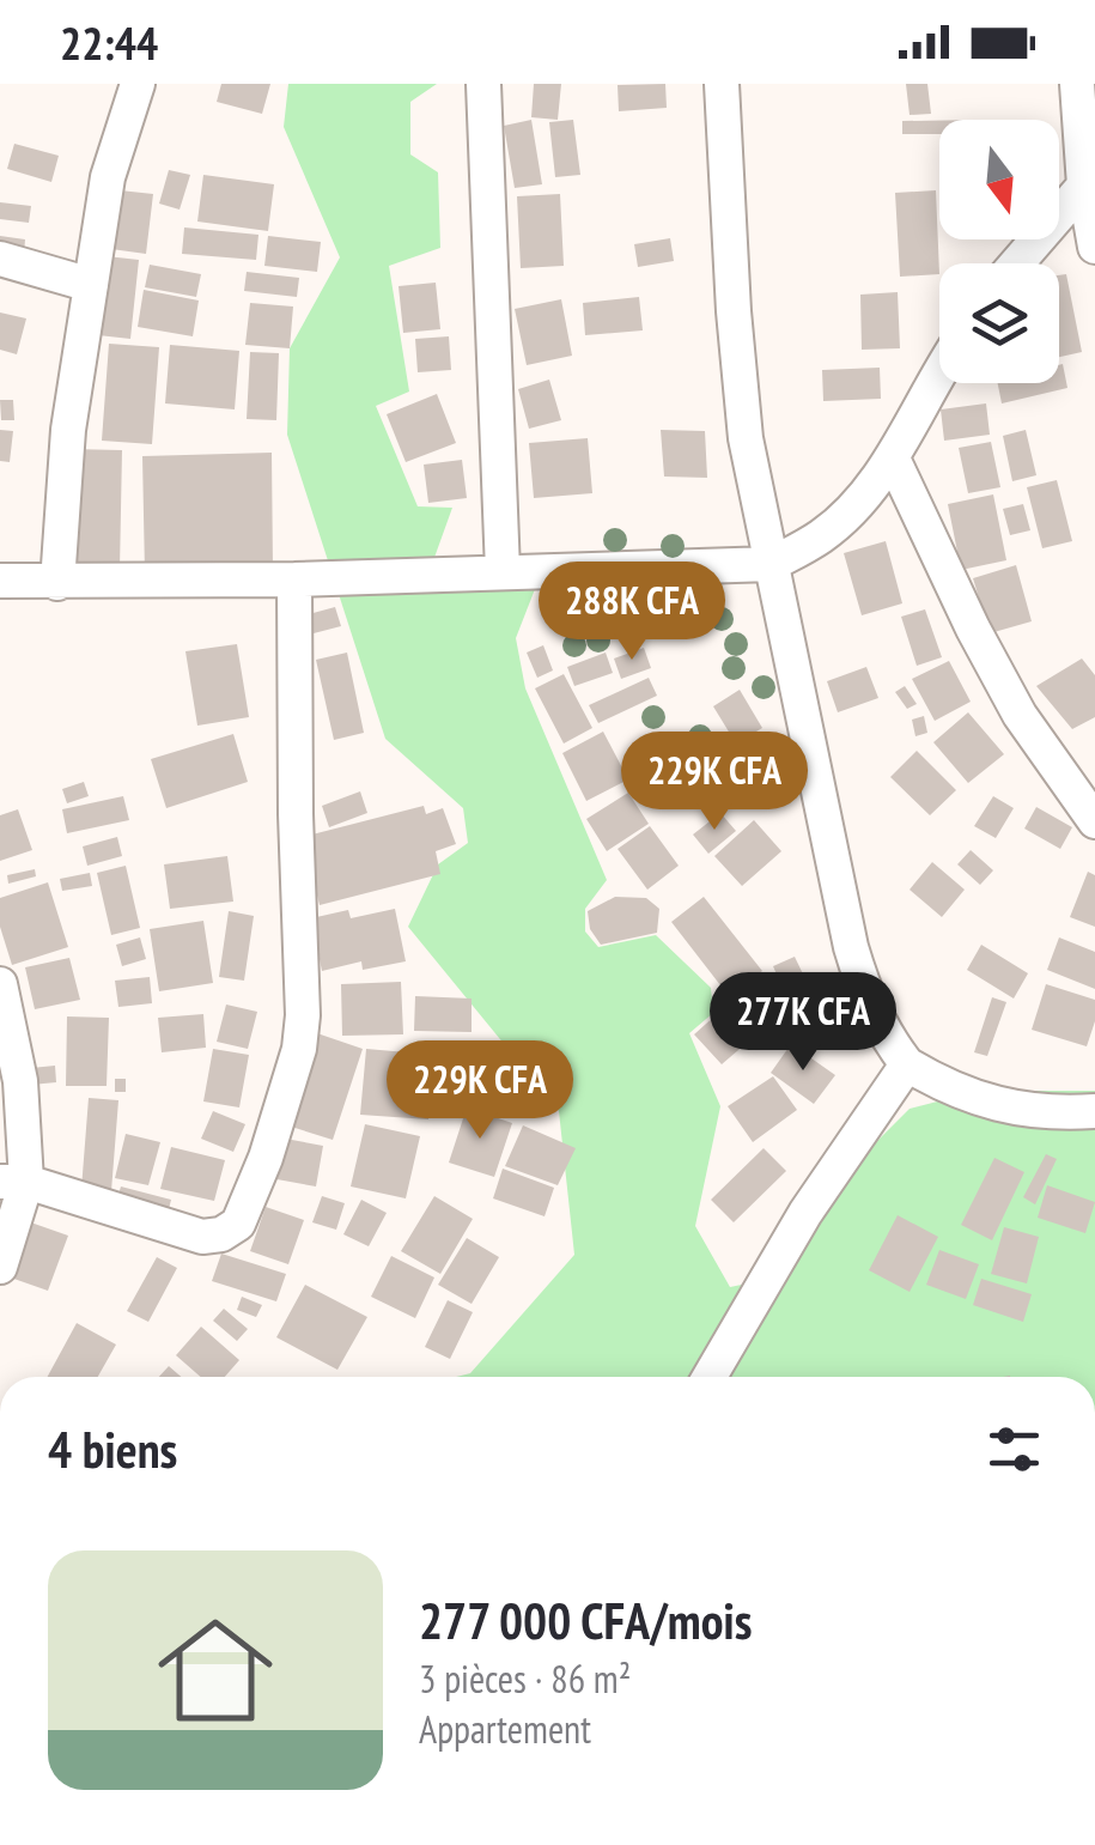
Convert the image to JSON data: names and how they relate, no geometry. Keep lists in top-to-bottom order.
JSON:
{
  "north": "bottom",
  "page": {
    "status": "22:44",
    "price": [
      "288K CFA",
      "229K CFA",
      "277K CFA",
      "229K CFA"
    ],
    "heading": "4 biens",
    "list": [
      {
        "name": "277 000 CFA/mois",
        "note": "3 pièces · 86 m² · Appartement"
      }
    ]
  }
}
